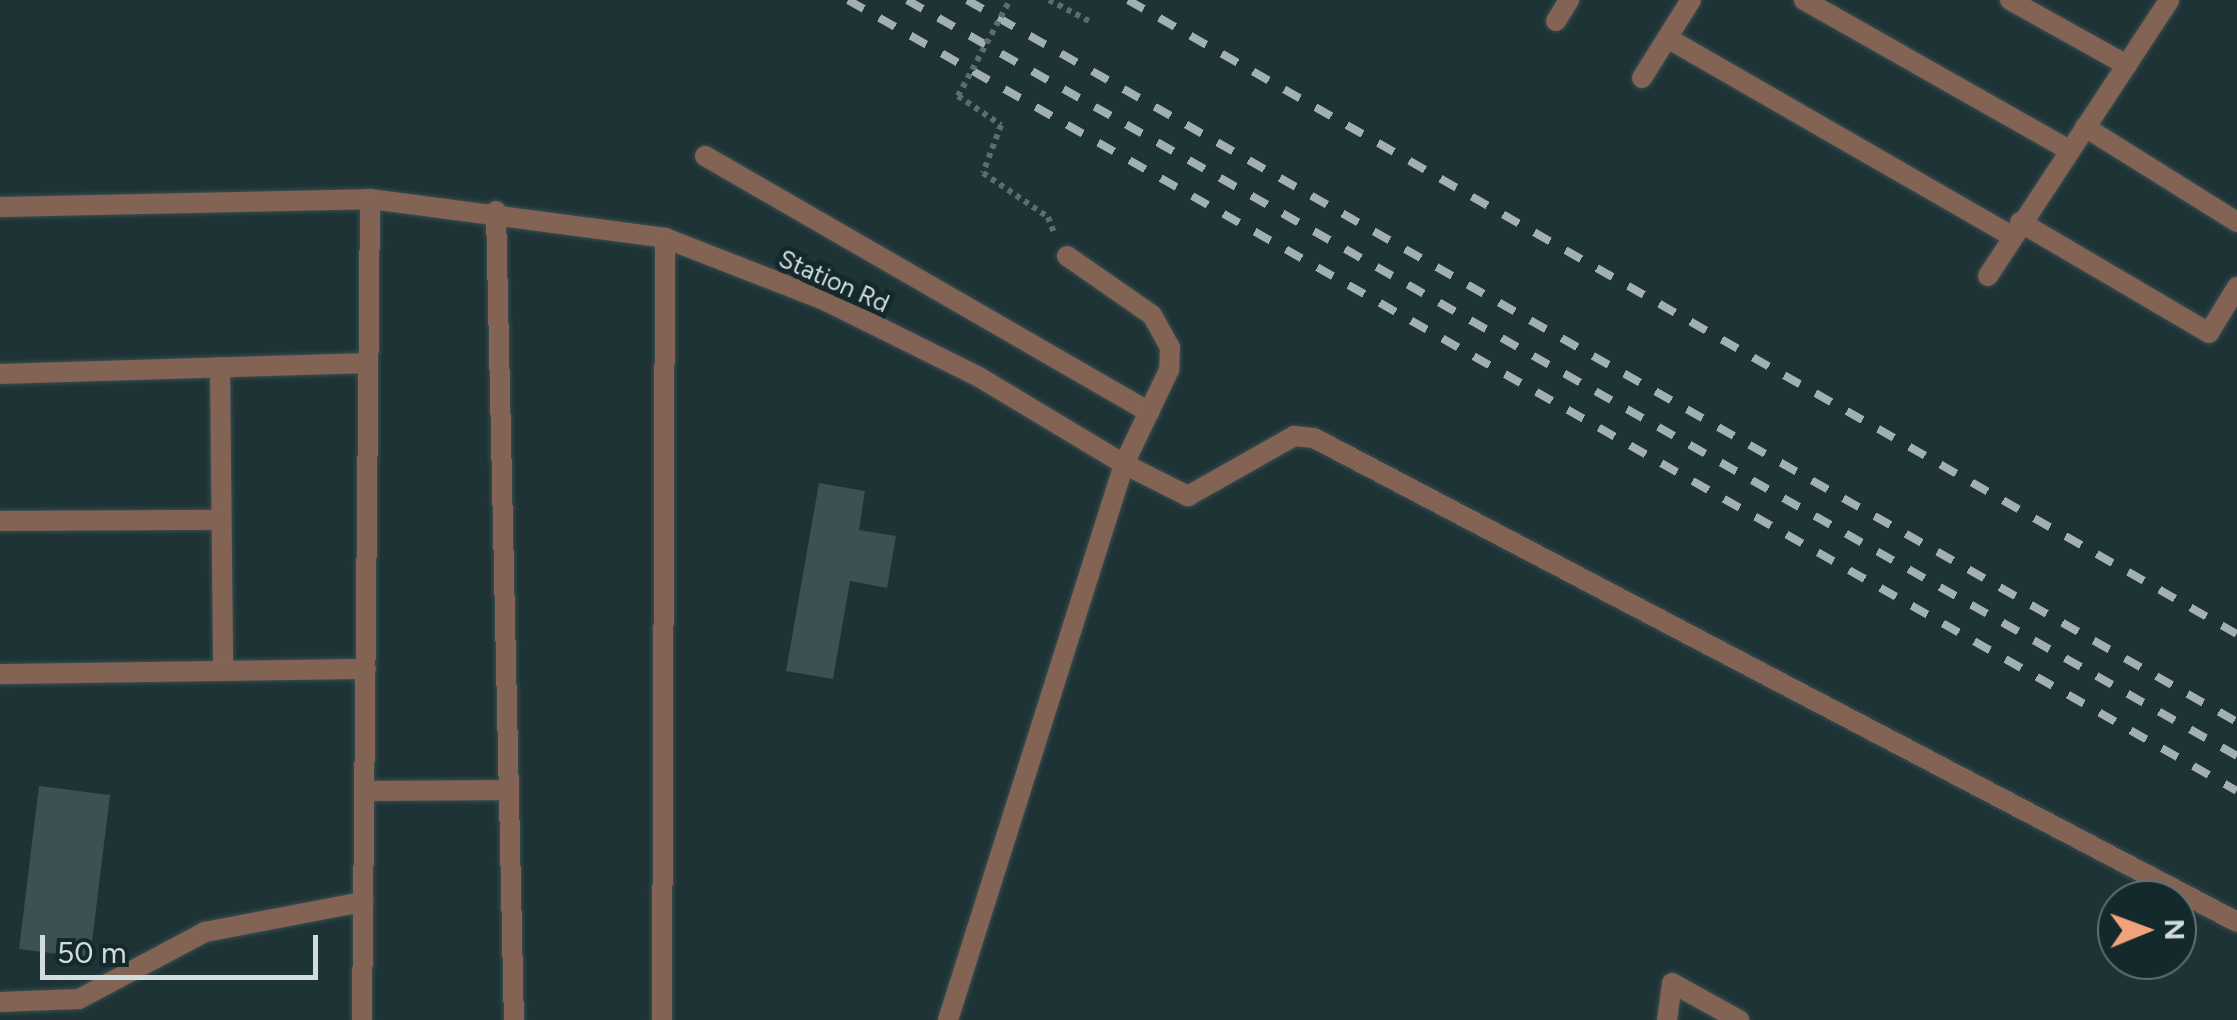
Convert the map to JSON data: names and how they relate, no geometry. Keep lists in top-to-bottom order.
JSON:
{
  "streets": {
    "street": ["Station Rd"]
  },
  "scale_bar": "50 m",
  "north": "right"
}
